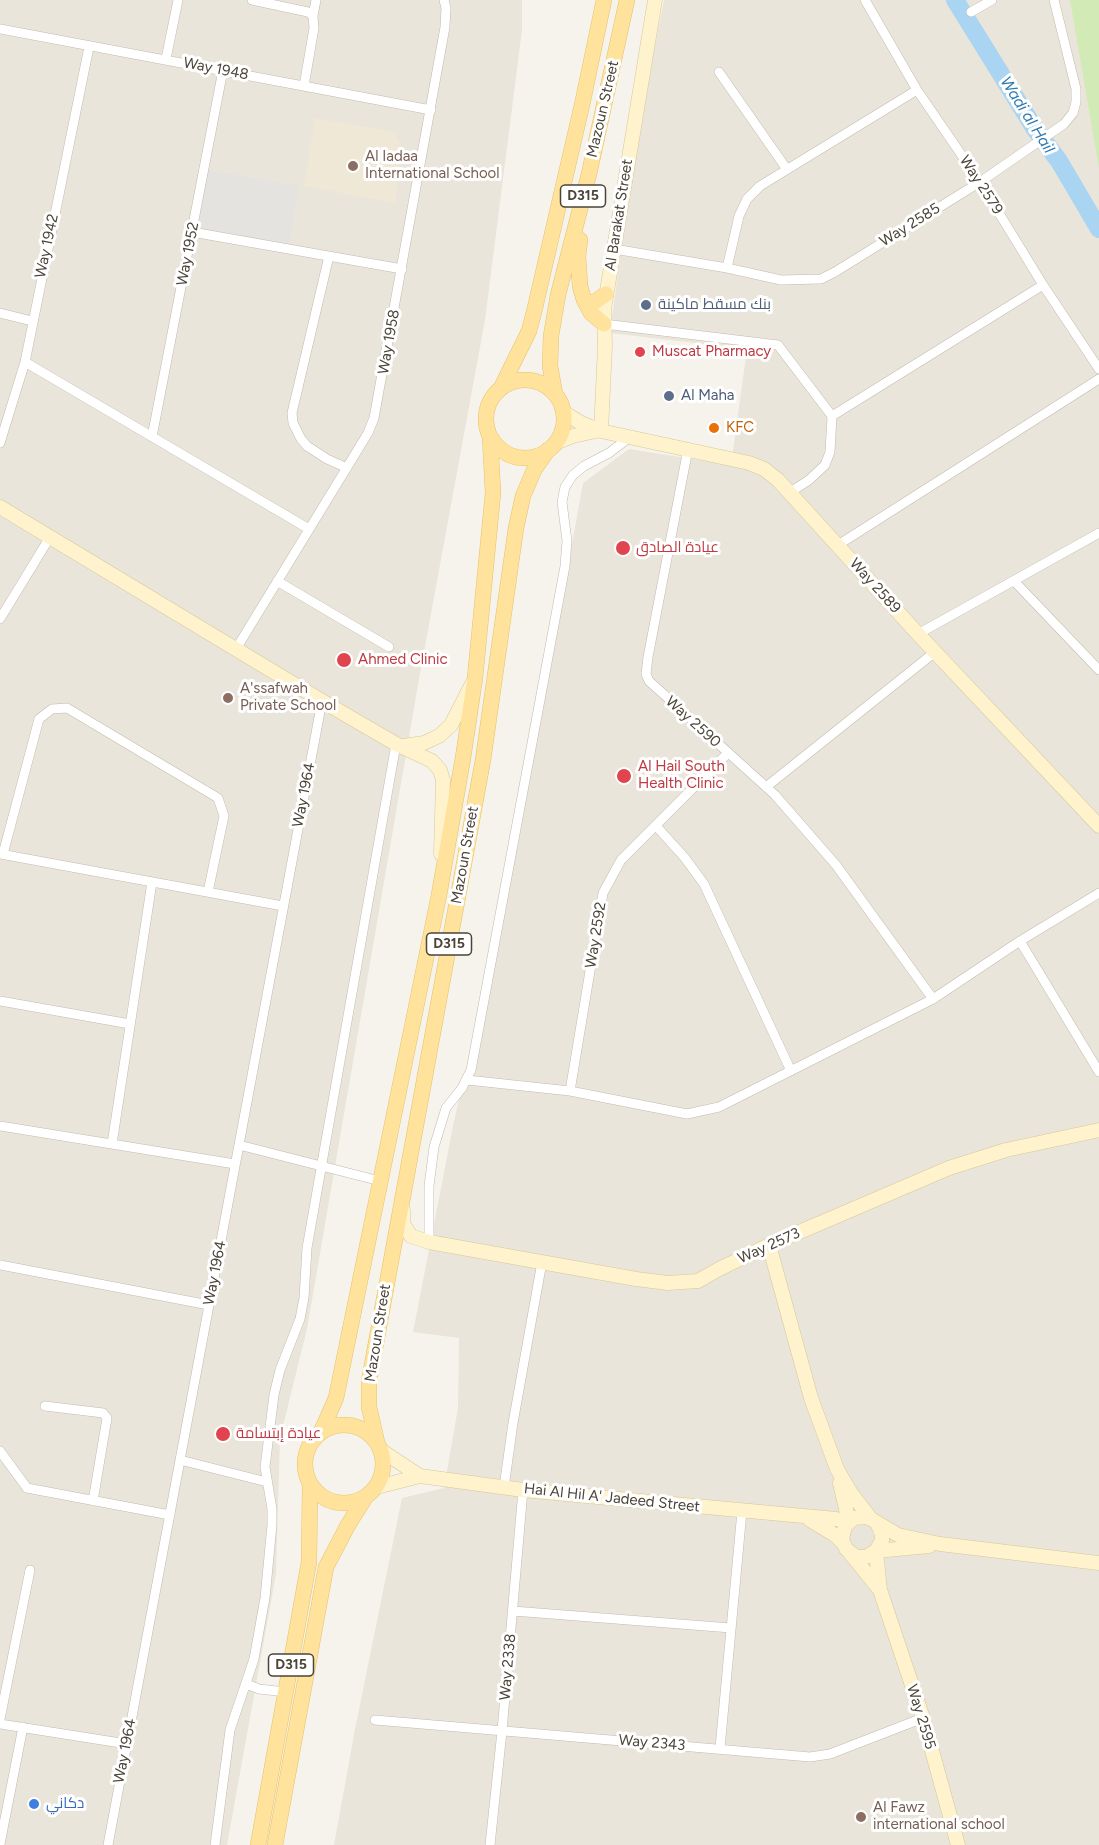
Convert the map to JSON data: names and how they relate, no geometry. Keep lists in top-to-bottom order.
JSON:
{
  "streets": {
    "main road": ["Mazoun Street", "D315"],
    "street": [
      "Way 1948",
      "Way 2579",
      "Al Barakat Street",
      "Way 2585",
      "Way 1942",
      "Way 1952",
      "Way 1958",
      "Way 2589",
      "Way 2590",
      "Way 1964",
      "Way 2592",
      "Way 2573",
      "Hai Al Hil A' Jadeed Street",
      "Way 2338",
      "Way 2595",
      "Way 2343"
    ]
  },
  "crossings": [
    ["Way 1948", "Way 1942"],
    ["Way 1948", "Way 1952"],
    ["Way 1948", "Way 1958"],
    ["Mazoun Street", "D315"],
    ["Mazoun Street", "Way 2589"],
    ["Mazoun Street", "Hai Al Hil A' Jadeed Street"],
    ["Way 2579", "Way 2585"],
    ["D315", "Way 2589"],
    ["D315", "Hai Al Hil A' Jadeed Street"],
    ["Al Barakat Street", "Way 2585"],
    ["Al Barakat Street", "Way 2589"],
    ["Way 2589", "Way 2590"],
    ["Way 2590", "Way 2592"],
    ["Hai Al Hil A' Jadeed Street", "Way 2338"],
    ["Hai Al Hil A' Jadeed Street", "Way 2595"],
    ["Way 2338", "Way 2343"],
    ["Way 2595", "Way 2343"]
  ],
  "water": ["Wadi al Hail"],
  "places": [
    "Al Iadaa International School",
    "بنك مسقط ماكينة",
    "Muscat Pharmacy",
    "Al Maha",
    "KFC",
    "عيادة الصادق",
    "Ahmed Clinic",
    "A'ssafwah Private School",
    "Al Hail South Health Clinic",
    "عيادة إبتسامة",
    "دكاني",
    "Al Fawz international school"
  ]
}
